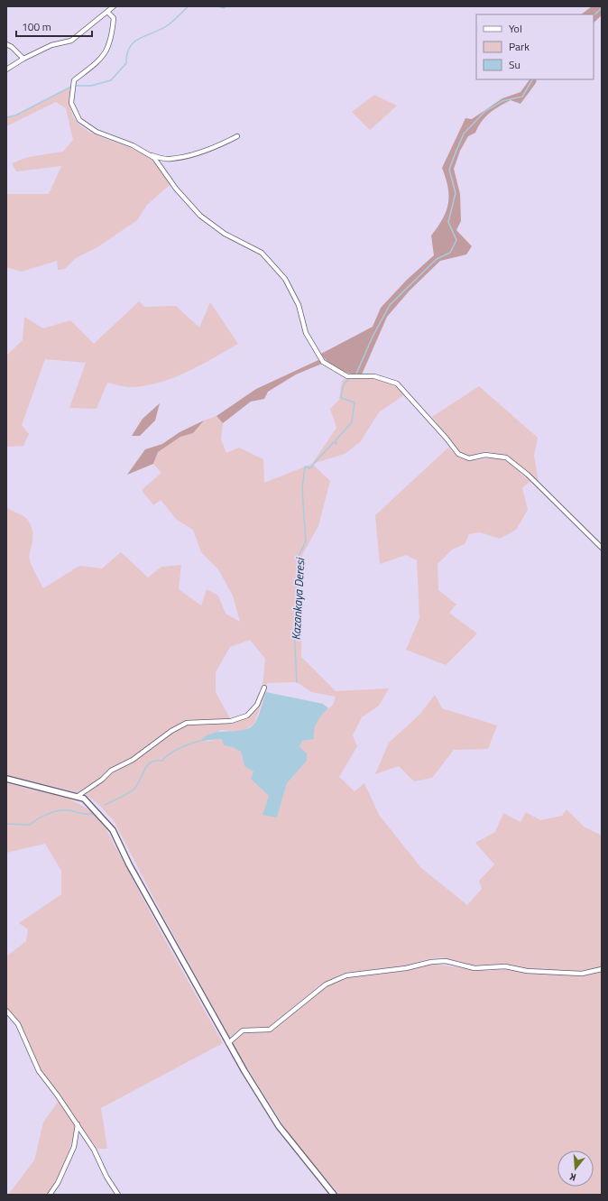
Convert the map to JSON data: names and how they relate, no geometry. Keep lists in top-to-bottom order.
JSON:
{
  "water": ["Kazankaya Deresi"],
  "legend": ["Yol", "Park", "Su"],
  "scale_bar": "100 m",
  "north": "bottom"
}
